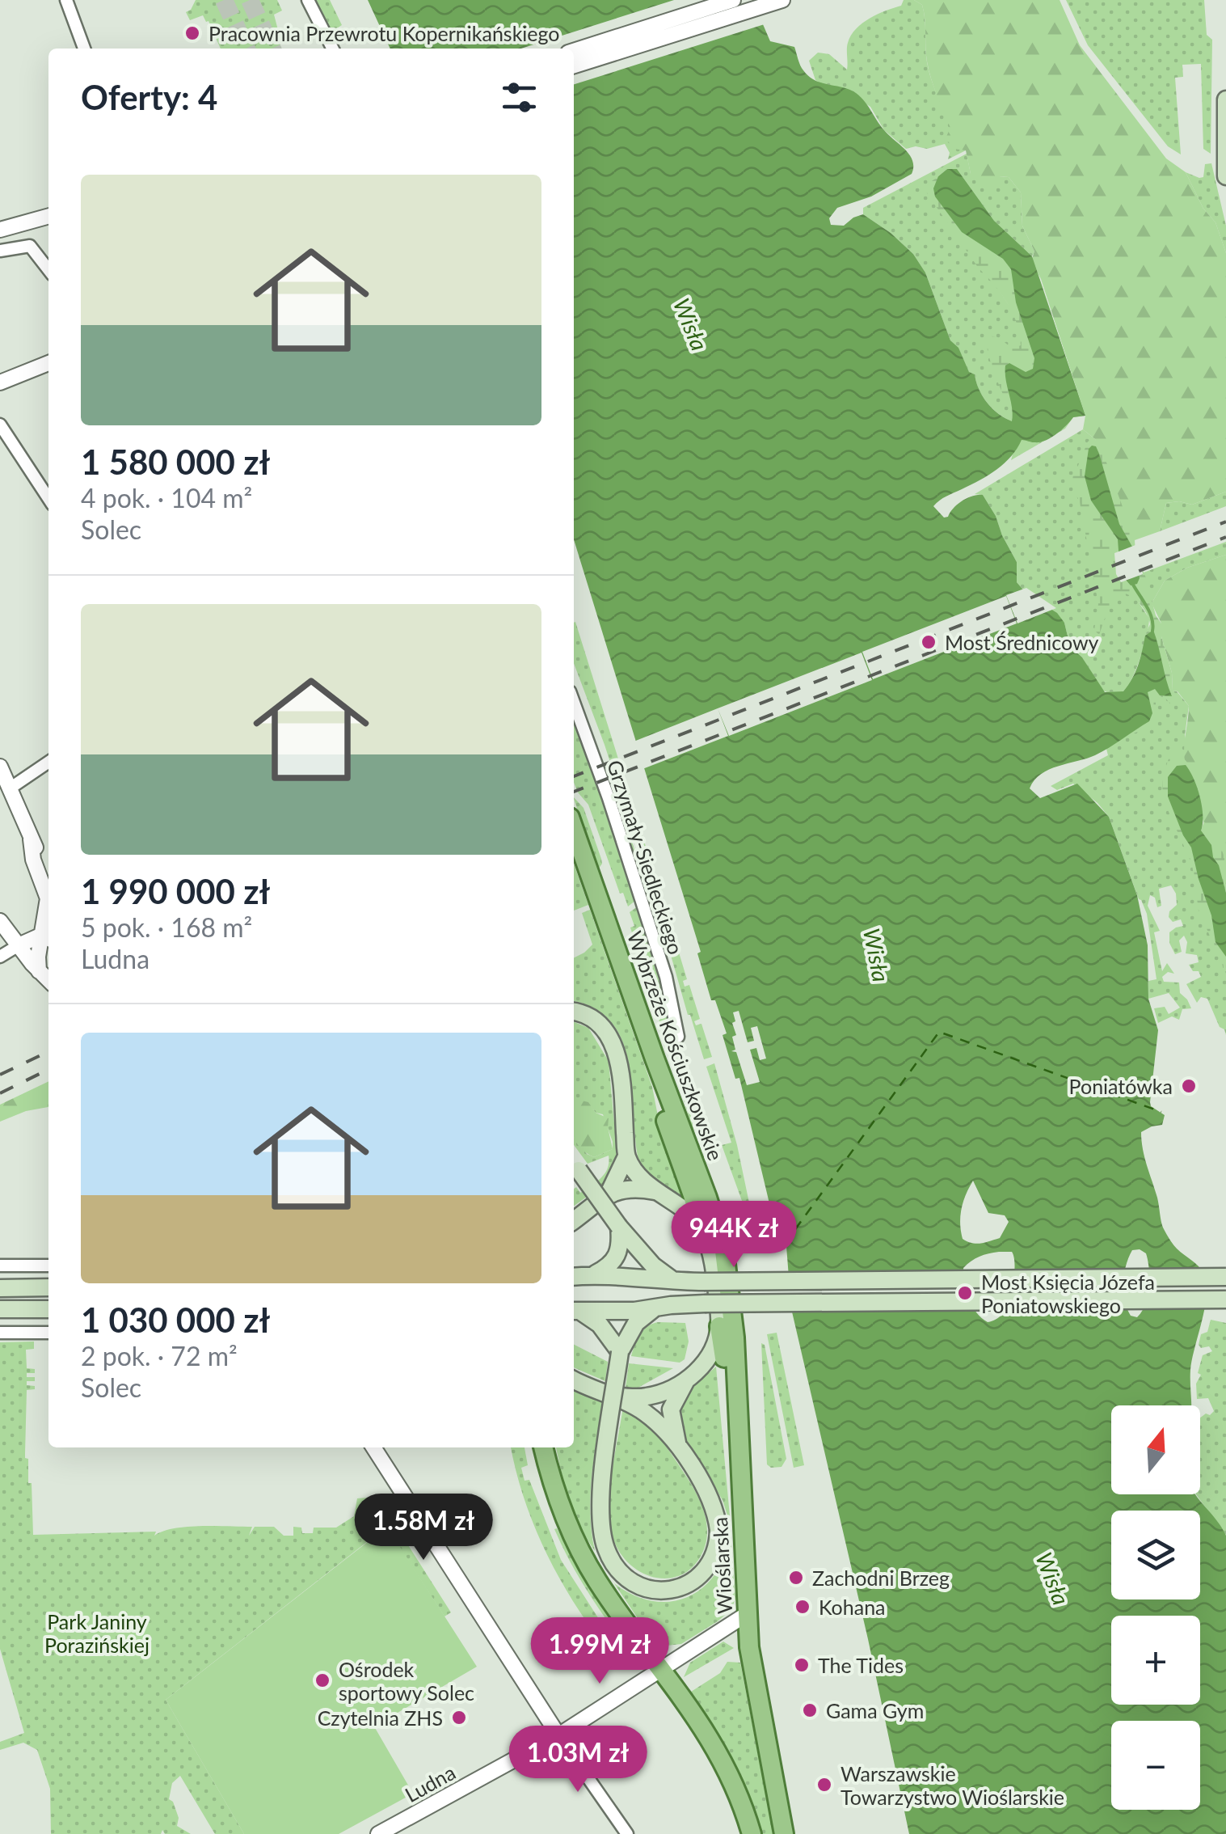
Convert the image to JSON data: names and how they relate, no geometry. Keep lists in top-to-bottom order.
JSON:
{
  "streets": {
    "main road": ["Wybrzeże Kościuszkowskie", "Wioślarska"],
    "street": ["Grzymały-Siedleckiego", "Ludna"]
  },
  "crossings": [
    ["Wybrzeże Kościuszkowskie", "Wioślarska"],
    ["Wioślarska", "Ludna"]
  ],
  "water": ["Wisła"],
  "parks": ["Park Janiny Porazińskiej"],
  "places": [
    "Pracownia Przewrotu Kopernikańskiego",
    "Most Średnicowy",
    "Poniatówka",
    "Most Księcia Józefa Poniatowskiego",
    "Zachodni Brzeg",
    "Kohana",
    "The Tides",
    "Ośrodek sportowy Solec",
    "Gama Gym",
    "Czytelnia ZHS",
    "Warszawskie Towarzystwo Wioślarskie"
  ],
  "north": "top",
  "page": {
    "heading": "Oferty: 4",
    "list": [
      {
        "name": "1 580 000 zł",
        "note": "4 pok. · 104 m² · Solec"
      },
      {
        "name": "1 990 000 zł",
        "note": "5 pok. · 168 m² · Ludna"
      },
      {
        "name": "1 030 000 zł",
        "note": "2 pok. · 72 m² · Solec"
      }
    ],
    "price": [
      "944K zł",
      "1.58M zł",
      "1.99M zł",
      "1.03M zł"
    ],
    "map_buttons": ["+", "−"]
  }
}
